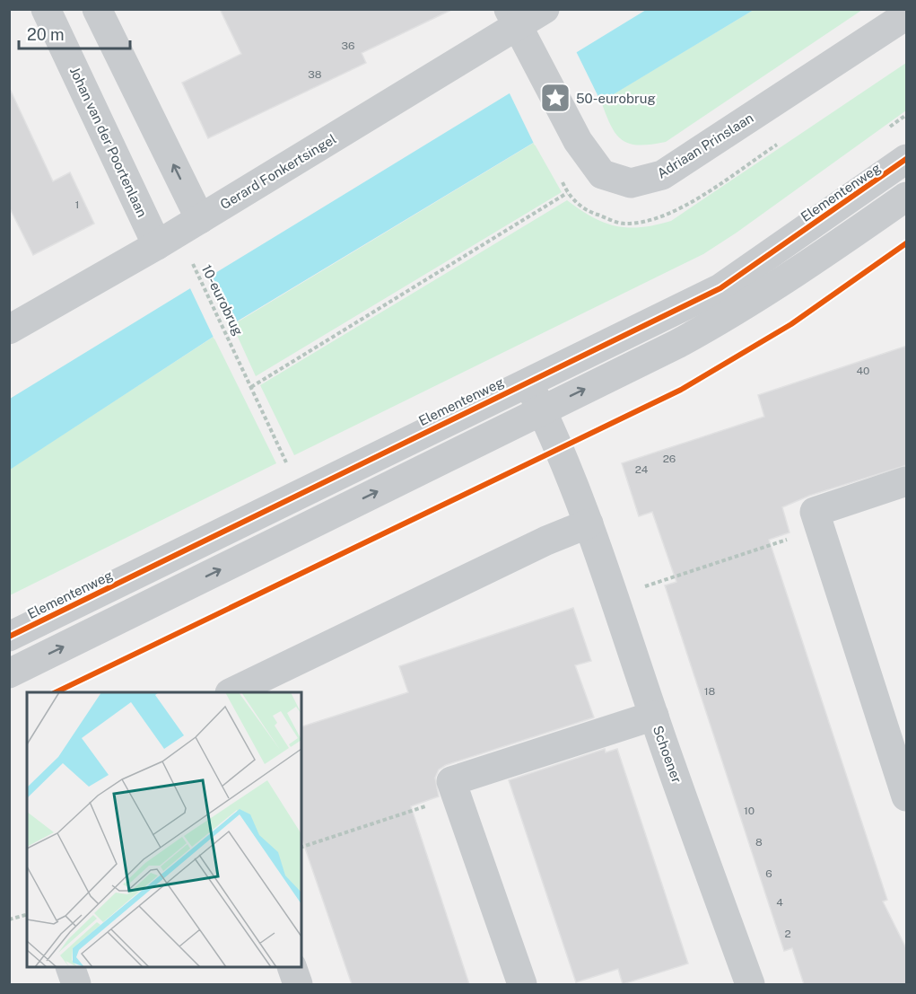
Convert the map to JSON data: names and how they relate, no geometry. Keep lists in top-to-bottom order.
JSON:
{
  "streets": {
    "street": [
      "Johan van der Poortenlaan",
      "Adriaan Prinslaan",
      "Gerard Fonkertsingel",
      "Elementenweg",
      "Schoener"
    ],
    "path": ["10-eurobrug"]
  },
  "crossings": [
    ["Johan van der Poortenlaan", "Gerard Fonkertsingel"],
    ["Adriaan Prinslaan", "Gerard Fonkertsingel"],
    ["Elementenweg", "Schoener"]
  ],
  "places": {
    "place": ["50-eurobrug"]
  },
  "house_numbers": [
    "36",
    "38",
    "1",
    "40",
    "26",
    "24",
    "18",
    "10",
    "8",
    "6",
    "4",
    "2"
  ],
  "scale_bar": "20 m"
}
